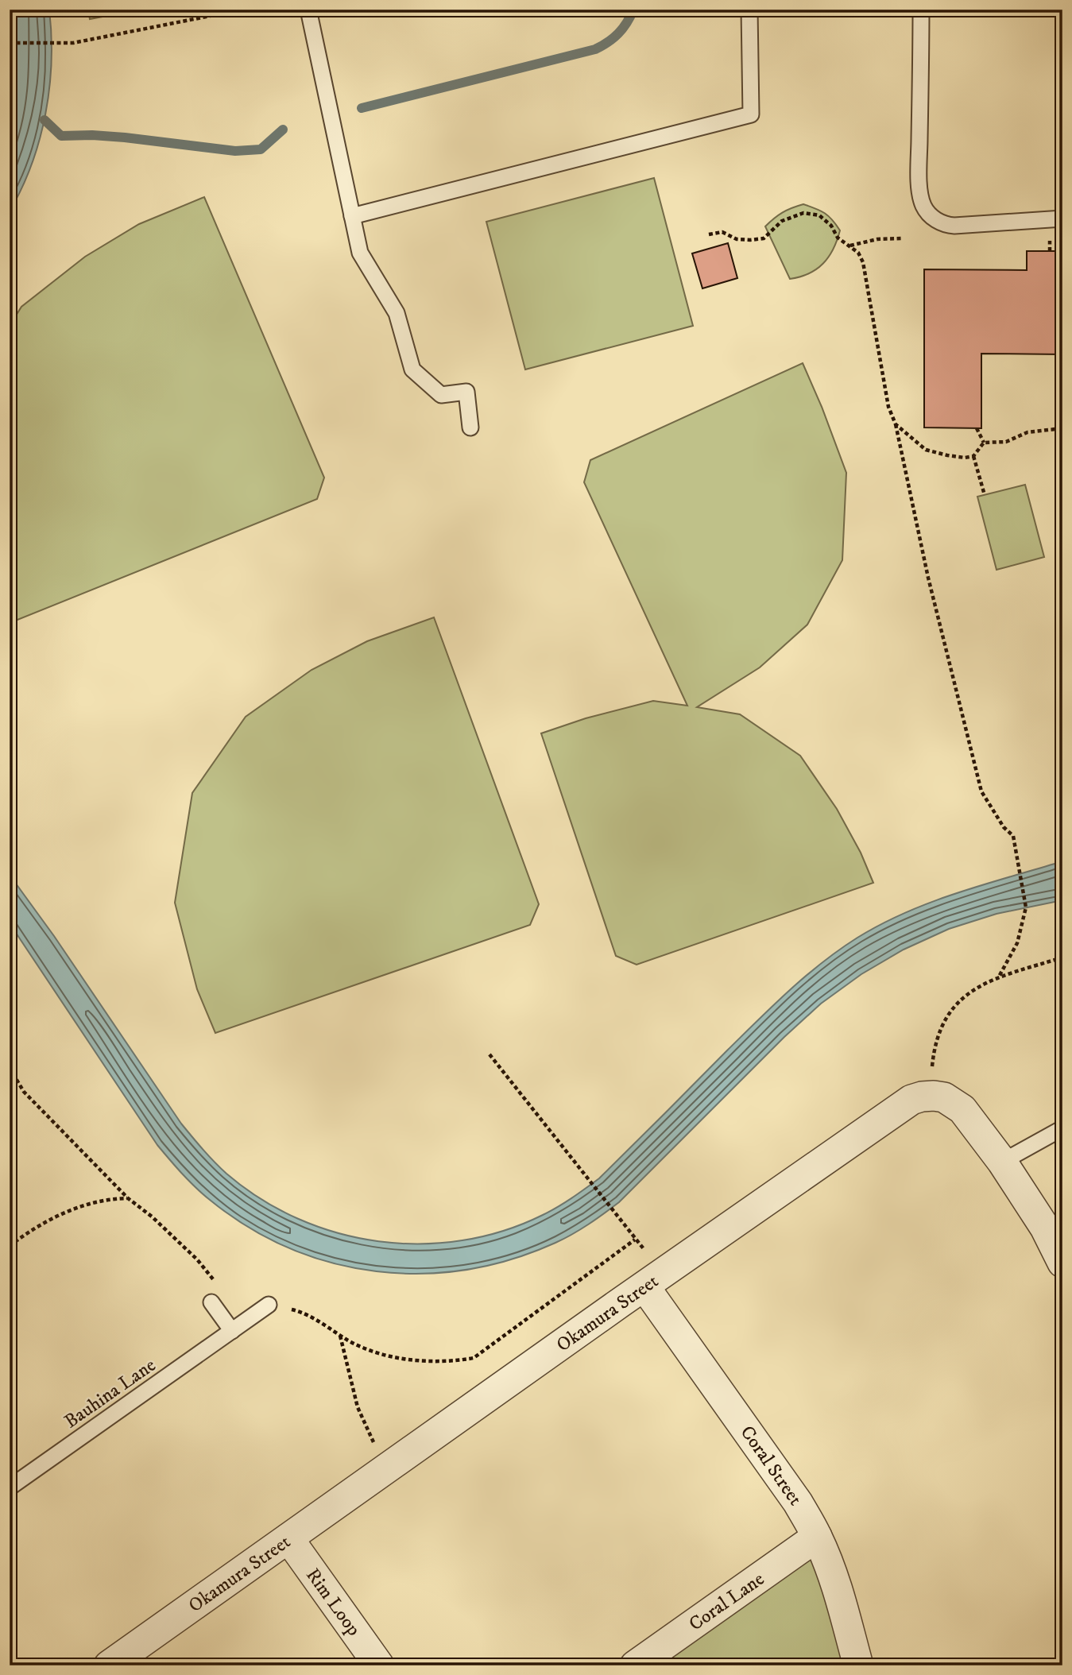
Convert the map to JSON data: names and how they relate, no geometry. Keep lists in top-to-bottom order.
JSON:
{
  "streets": {
    "street": [
      "Okamura Street",
      "Coral Street",
      "Coral Lane",
      "Rim Loop"
    ],
    "lane": ["Bauhina Lane"]
  },
  "crossings": [
    ["Okamura Street", "Coral Street"],
    ["Okamura Street", "Rim Loop"],
    ["Coral Street", "Coral Lane"]
  ]
}
